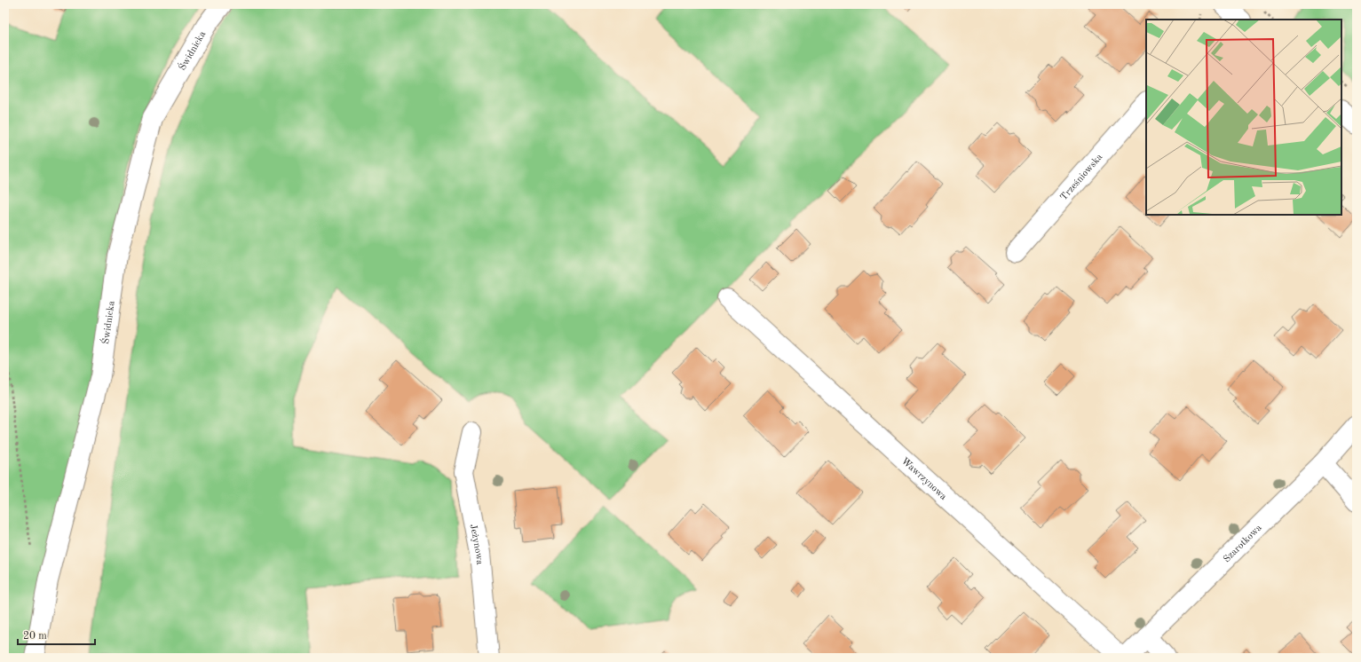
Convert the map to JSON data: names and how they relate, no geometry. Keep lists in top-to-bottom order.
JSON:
{
  "streets": {
    "street": [
      "Świdnicka",
      "Trześniowska",
      "Wawrzynowa",
      "Szarotkowa",
      "Jeżynowa"
    ]
  },
  "scale_bar": "20 m"
}
